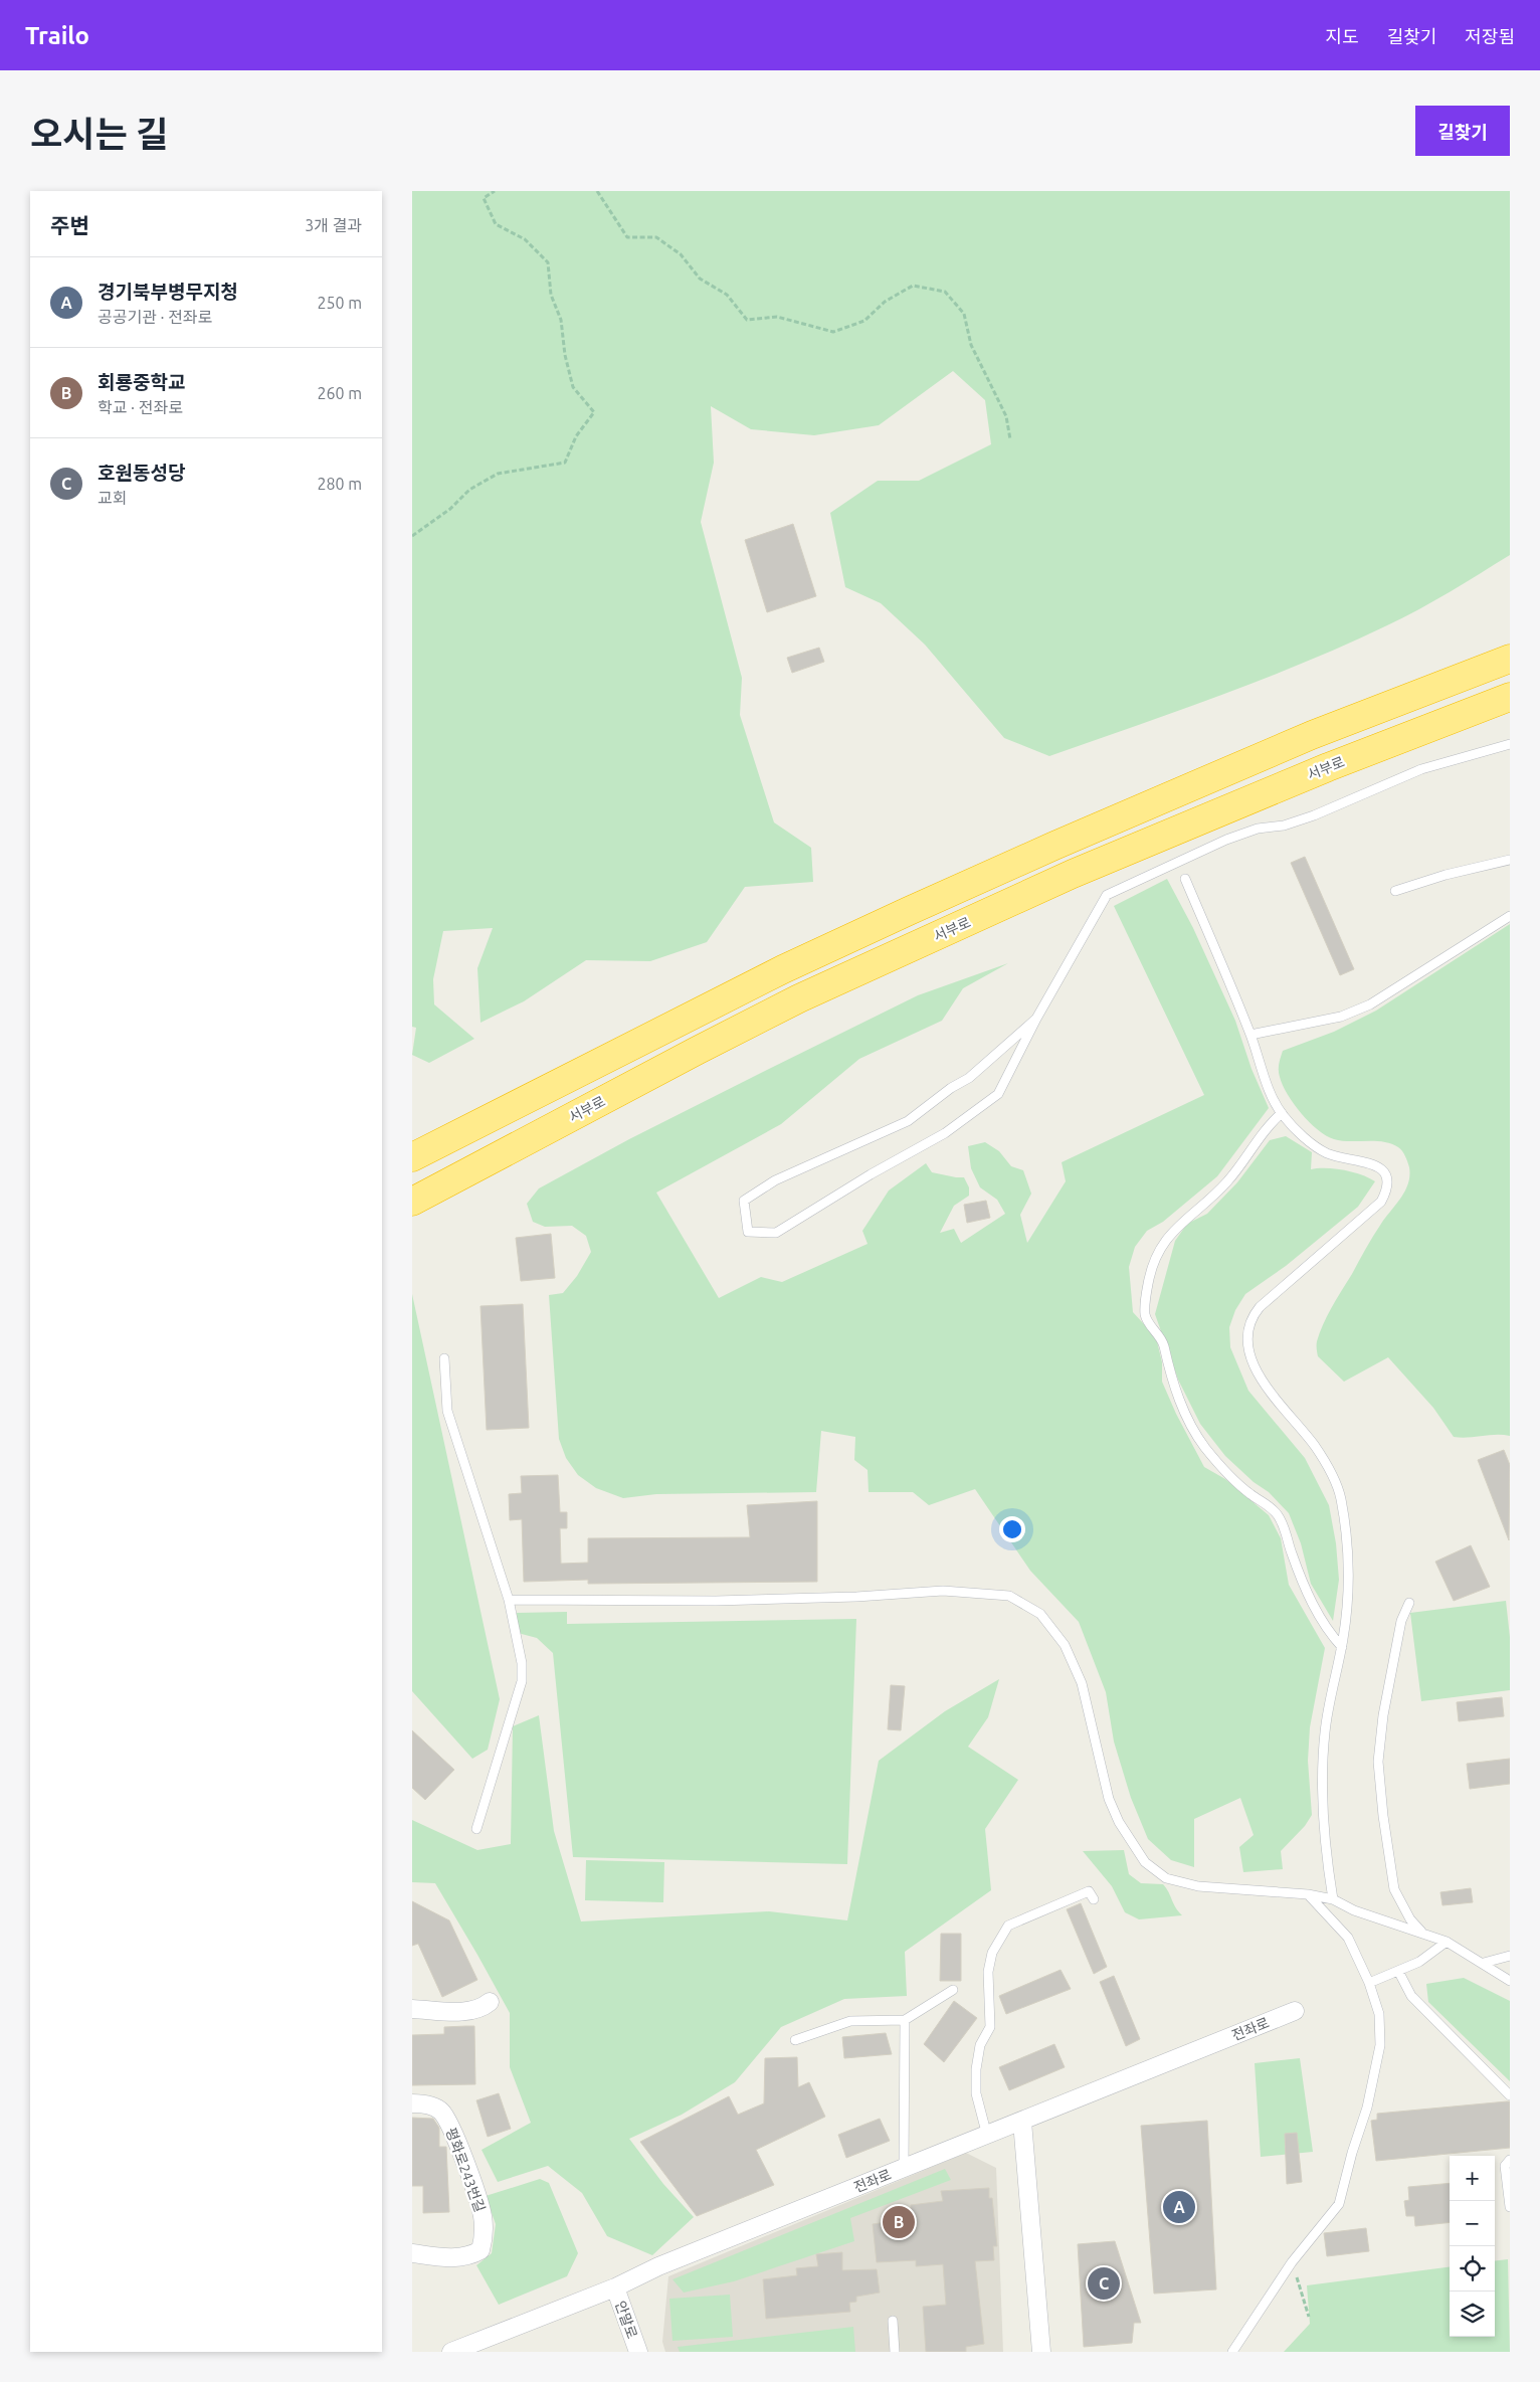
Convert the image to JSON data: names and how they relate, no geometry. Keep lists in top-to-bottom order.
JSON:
{
  "streets": {
    "highway": ["서부로"],
    "street": ["전좌로", "평화로243번길", "안말로"]
  },
  "crossings": [
    ["전좌로", "안말로"]
  ],
  "page": {
    "header": "Trailo",
    "nav": ["지도", "길찾기", "저장됨"],
    "title": "오시는 길",
    "buttons": "길찾기",
    "heading": ["주변", "3개 결과"],
    "list": [
      {
        "mark": "A",
        "name": "경기북부병무지청",
        "note": "공공기관 · 전좌로",
        "value": "250 m"
      },
      {
        "mark": "B",
        "name": "회룡중학교",
        "note": "학교 · 전좌로",
        "value": "260 m"
      },
      {
        "mark": "C",
        "name": "호원동성당",
        "note": "교회",
        "value": "280 m"
      }
    ],
    "map_buttons": ["+", "−"],
    "pins": ["A", "B", "C"]
  }
}
